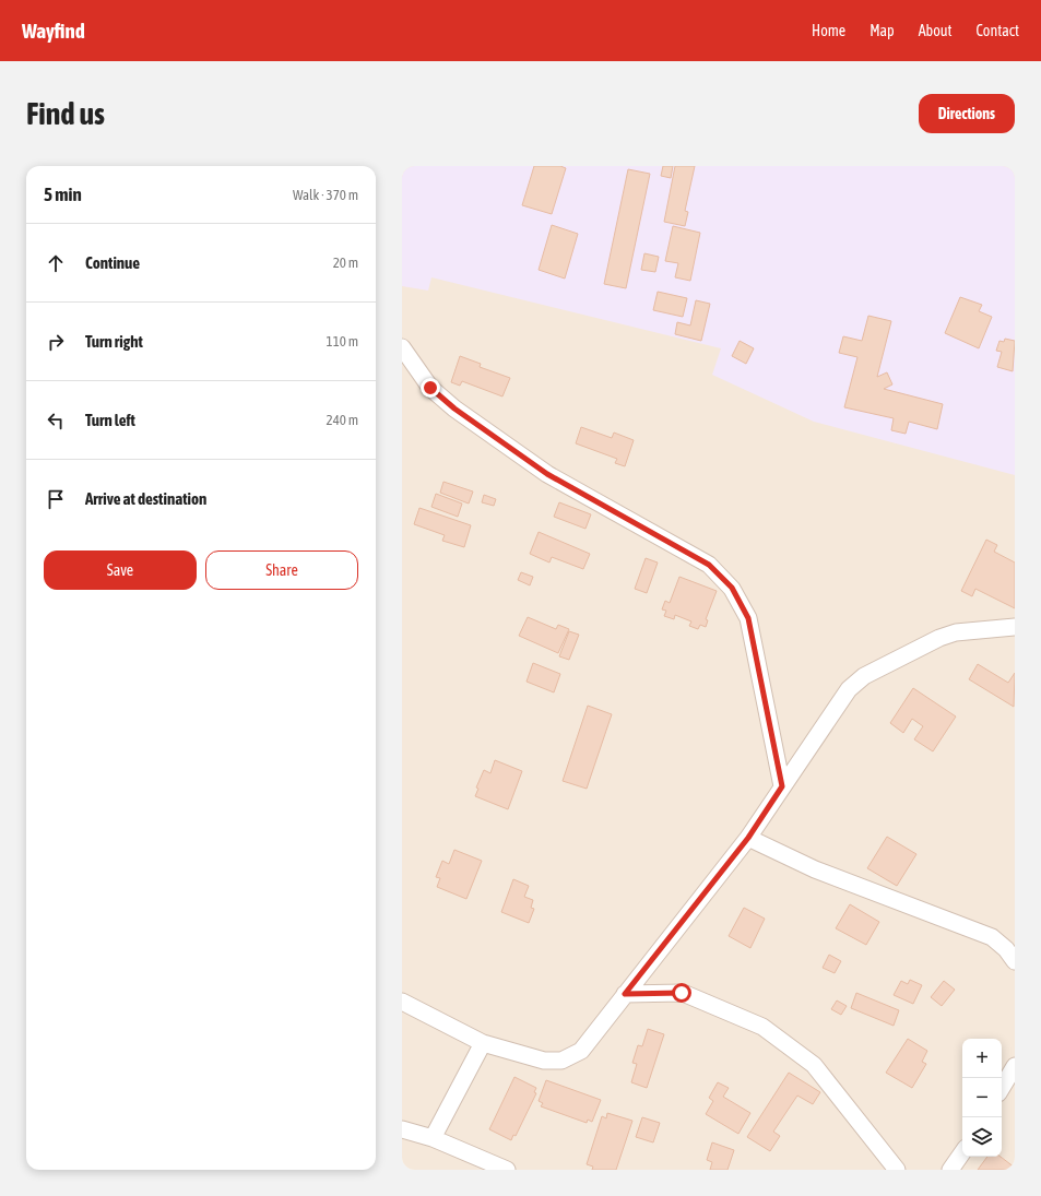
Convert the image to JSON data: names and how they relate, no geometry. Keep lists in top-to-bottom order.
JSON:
{
  "page": {
    "header": "Wayfind",
    "nav": [
      "Home",
      "Map",
      "About",
      "Contact"
    ],
    "buttons": [
      "Directions",
      ["Save", "Share"]
    ],
    "title": "Find us",
    "heading": ["5 min", "Walk · 370 m"],
    "list": [
      ["Continue", "20 m"],
      ["Turn right", "110 m"],
      ["Turn left", "240 m"],
      "Arrive at destination"
    ],
    "map_buttons": ["+", "−"]
  }
}
